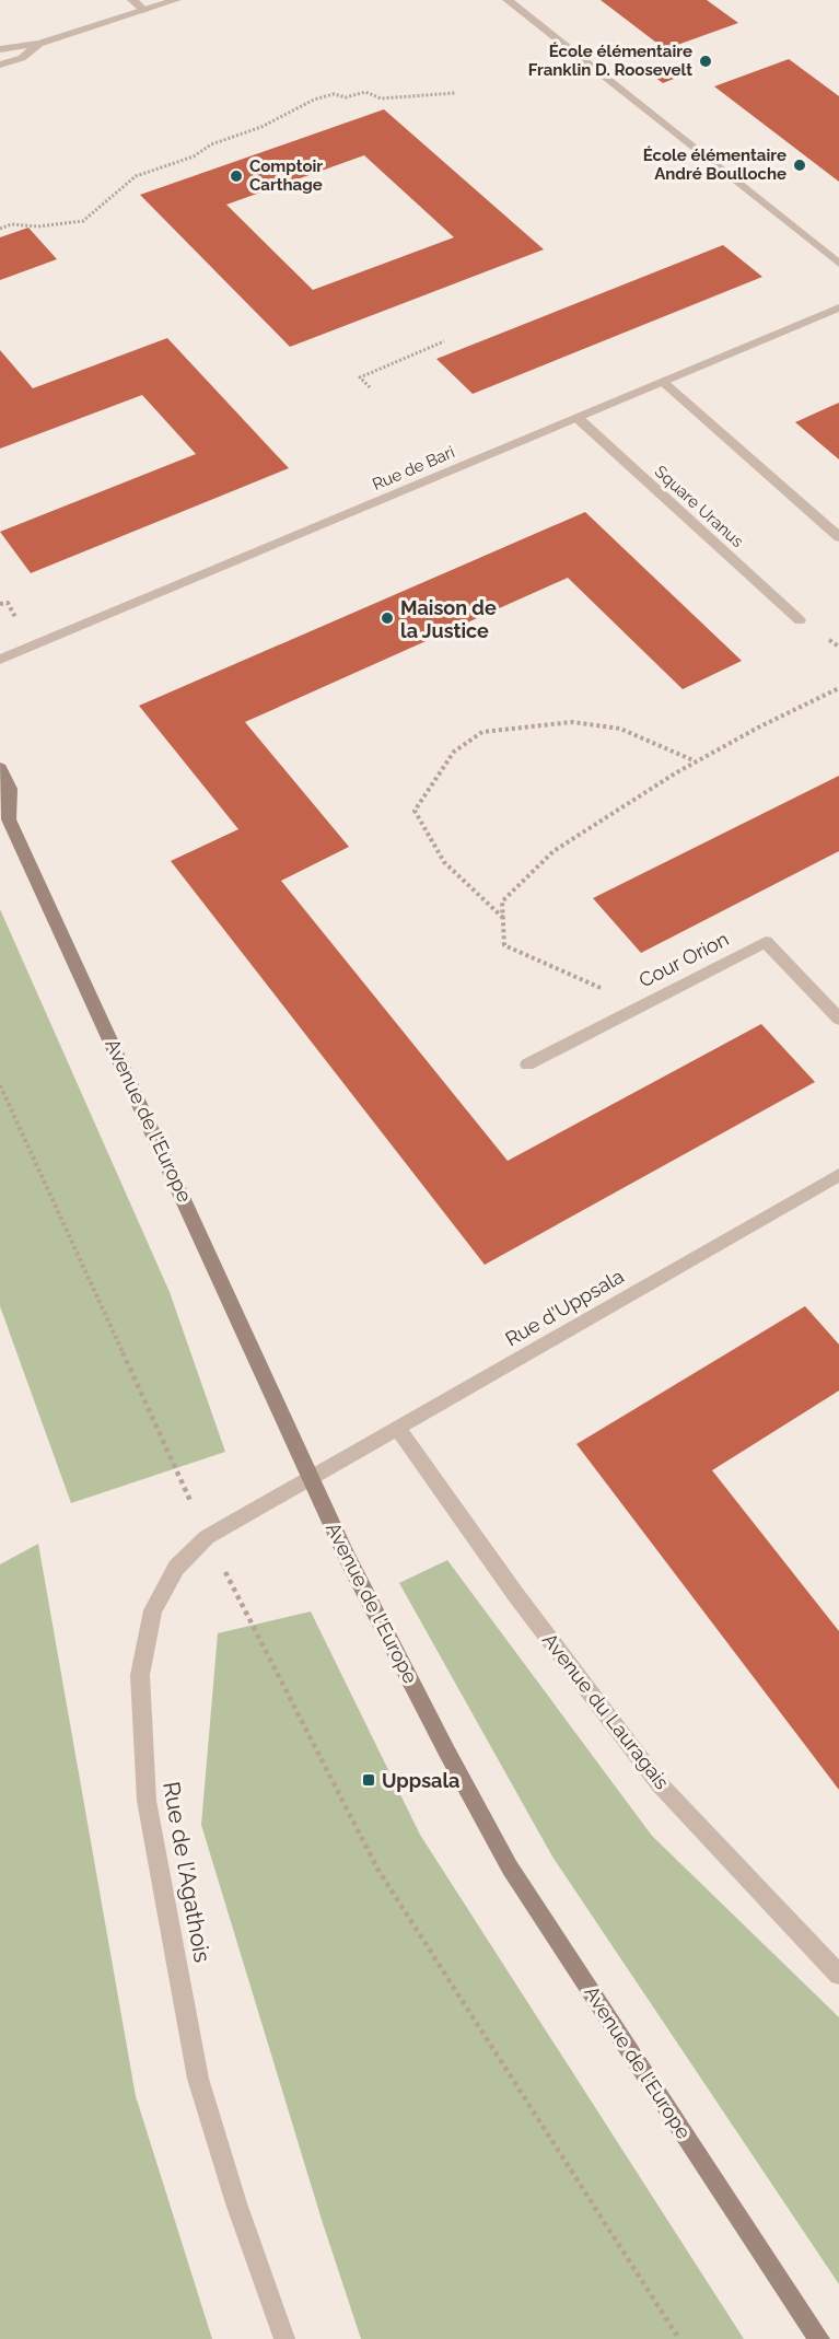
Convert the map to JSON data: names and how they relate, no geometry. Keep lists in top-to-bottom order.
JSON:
{
  "streets": {
    "main road": ["Avenue de l'Europe"],
    "street": [
      "Rue de Bari",
      "Square Uranus",
      "Cour Orion",
      "Rue d'Uppsala",
      "Avenue du Lauragais",
      "Rue de l'Agathois"
    ]
  },
  "crossings": [
    ["Rue de Bari", "Square Uranus"],
    ["Avenue de l'Europe", "Rue d'Uppsala"],
    ["Avenue de l'Europe", "Rue de l'Agathois"],
    ["Rue d'Uppsala", "Avenue du Lauragais"],
    ["Rue d'Uppsala", "Rue de l'Agathois"]
  ],
  "places": {
    "other": [
      "École élémentaire Franklin D. Roosevelt",
      "École élémentaire André Boulloche",
      "Comptoir Carthage",
      "Maison de la Justice"
    ],
    "transit": ["Uppsala"]
  }
}
